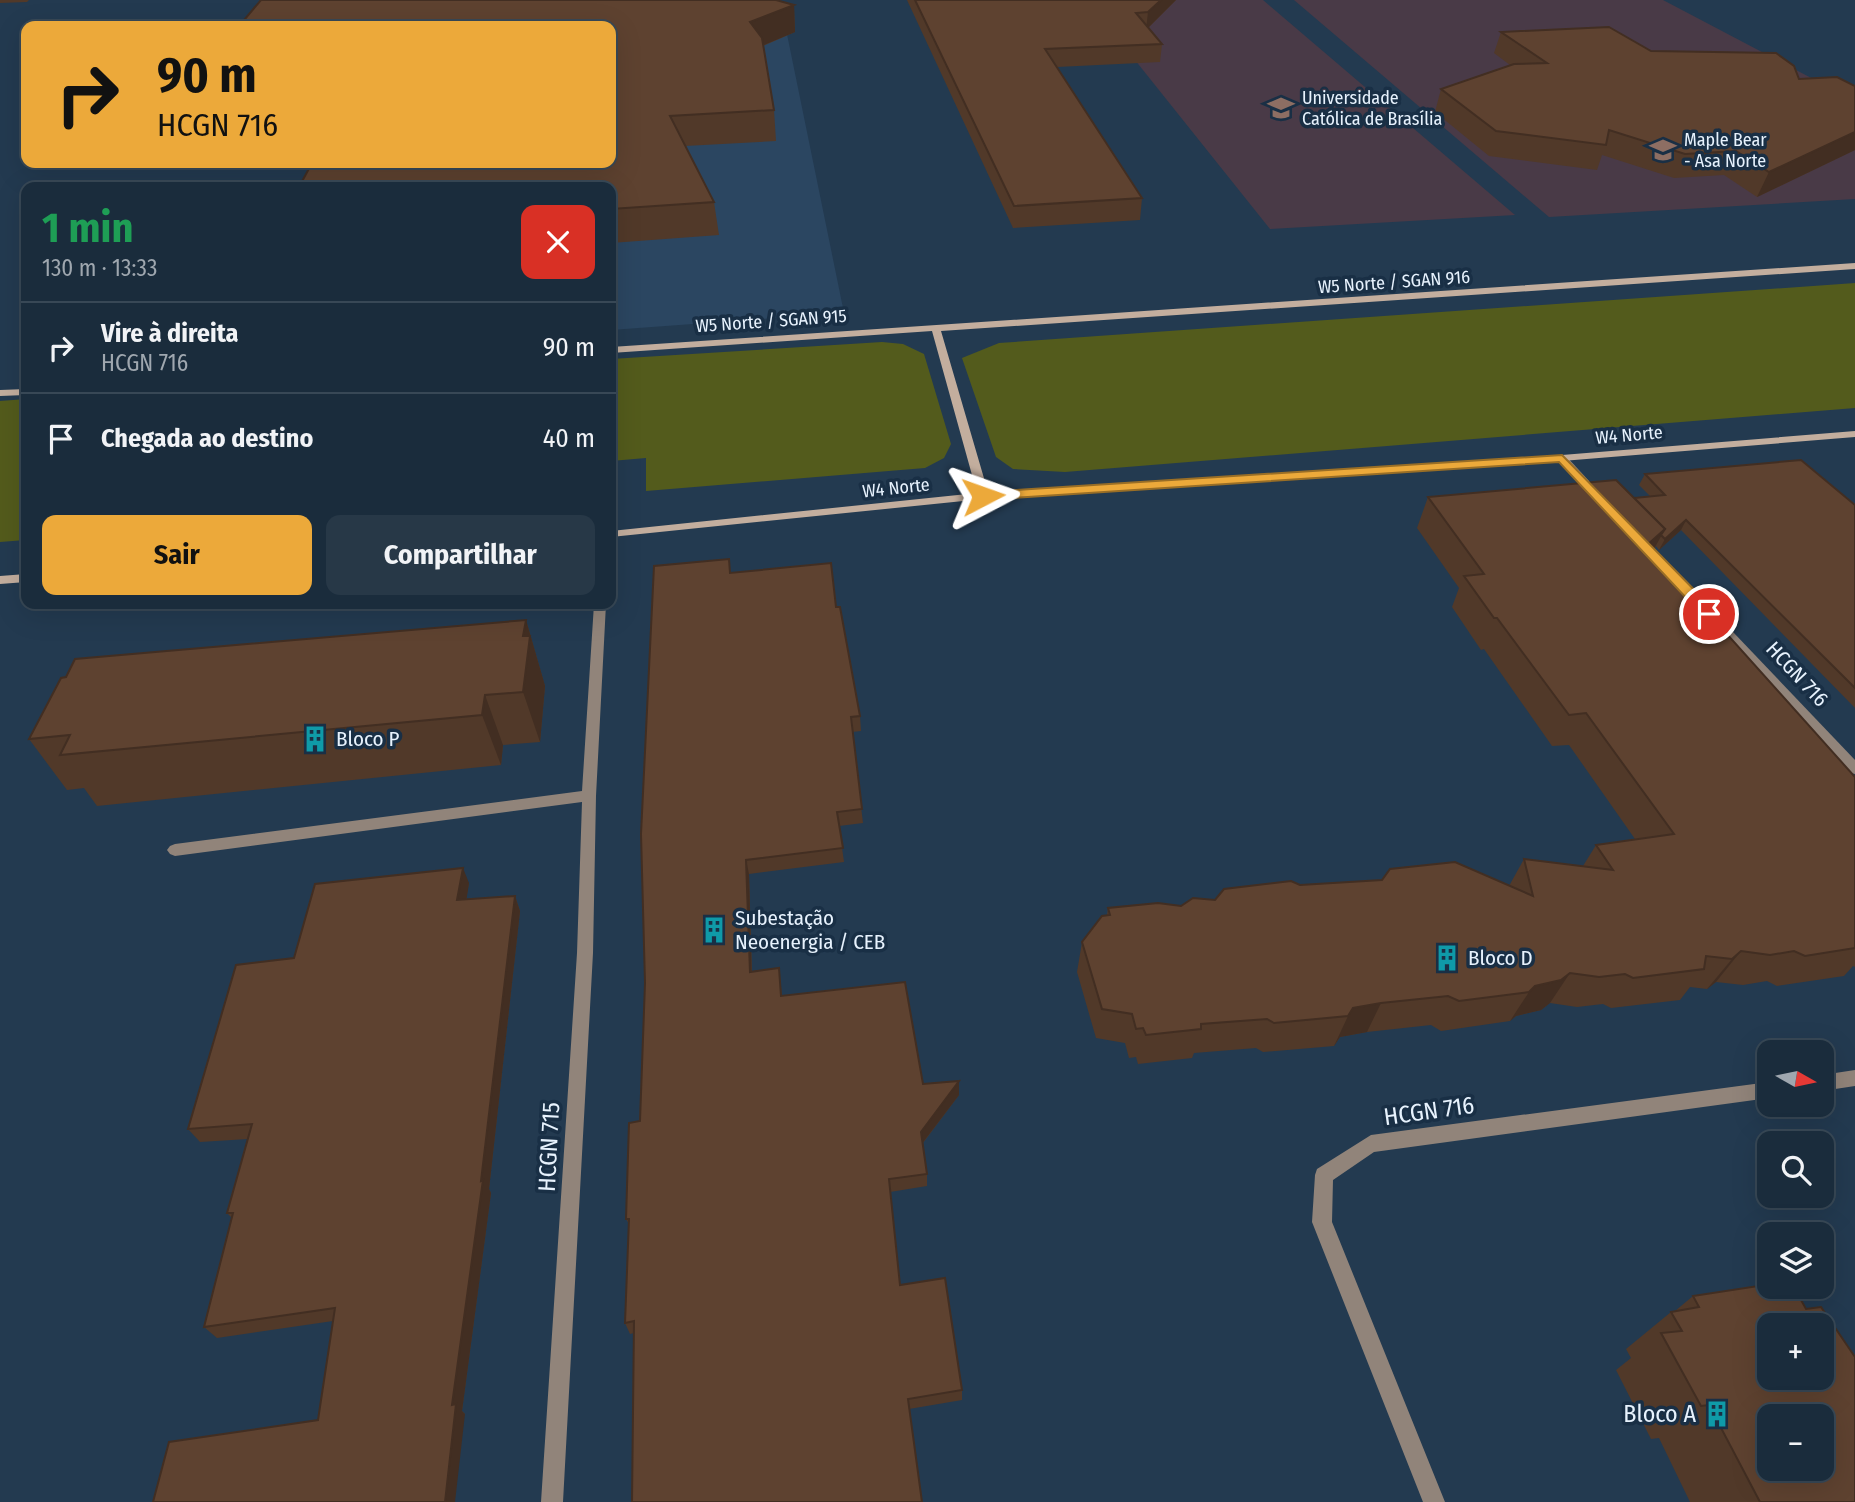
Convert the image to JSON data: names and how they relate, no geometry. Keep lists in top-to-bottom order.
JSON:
{
  "streets": {
    "main road": ["W5 Norte / SGAN 916", "W5 Norte / SGAN 915", "W4 Norte"],
    "street": ["HCGN 716", "HCGN 715"]
  },
  "crossings": [
    ["W5 Norte / SGAN 916", "W5 Norte / SGAN 915"]
  ],
  "places": {
    "school or university": ["Universidade Católica de Brasília", "Maple Bear - Asa Norte"],
    "building": [
      "Bloco P",
      "Subestação Neoenergia / CEB",
      "Bloco D",
      "Bloco A"
    ]
  },
  "north": "right",
  "page": {
    "turn": ["90 m", "HCGN 716"],
    "heading": ["1 min", "130 m · 13:33"],
    "list": [
      {
        "name": "Vire à direita",
        "note": "HCGN 716",
        "value": "90 m"
      },
      {
        "name": "Chegada ao destino",
        "value": "40 m"
      }
    ],
    "buttons": ["Sair", "Compartilhar"],
    "map_buttons": ["+", "−"]
  }
}
